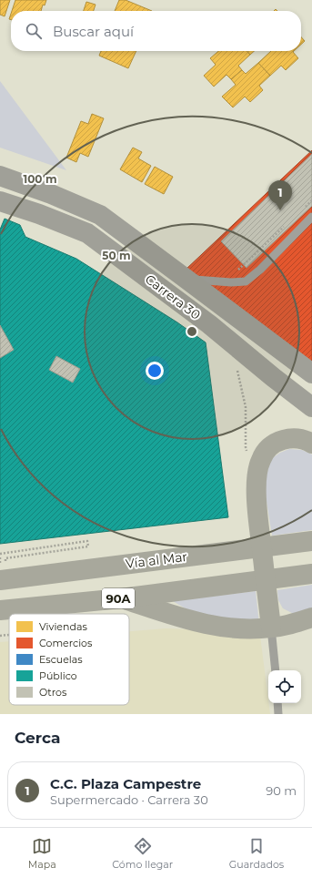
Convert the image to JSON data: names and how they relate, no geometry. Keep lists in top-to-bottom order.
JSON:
{
  "streets": {
    "highway": ["Vía al Mar", "90A"],
    "main road": ["Carrera 30"]
  },
  "legend": [
    "Viviendas",
    "Comercios",
    "Escuelas",
    "Público",
    "Otros"
  ],
  "page": {
    "search": "Buscar aquí",
    "pins": "1",
    "heading": "Cerca",
    "list": [
      {
        "mark": "1",
        "name": "C.C. Plaza Campestre",
        "note": "Supermercado · Carrera 30",
        "value": "90 m"
      }
    ],
    "nav": ["Mapa", "Cómo llegar", "Guardados"]
  },
  "rings": ["100 m", "50 m"]
}
